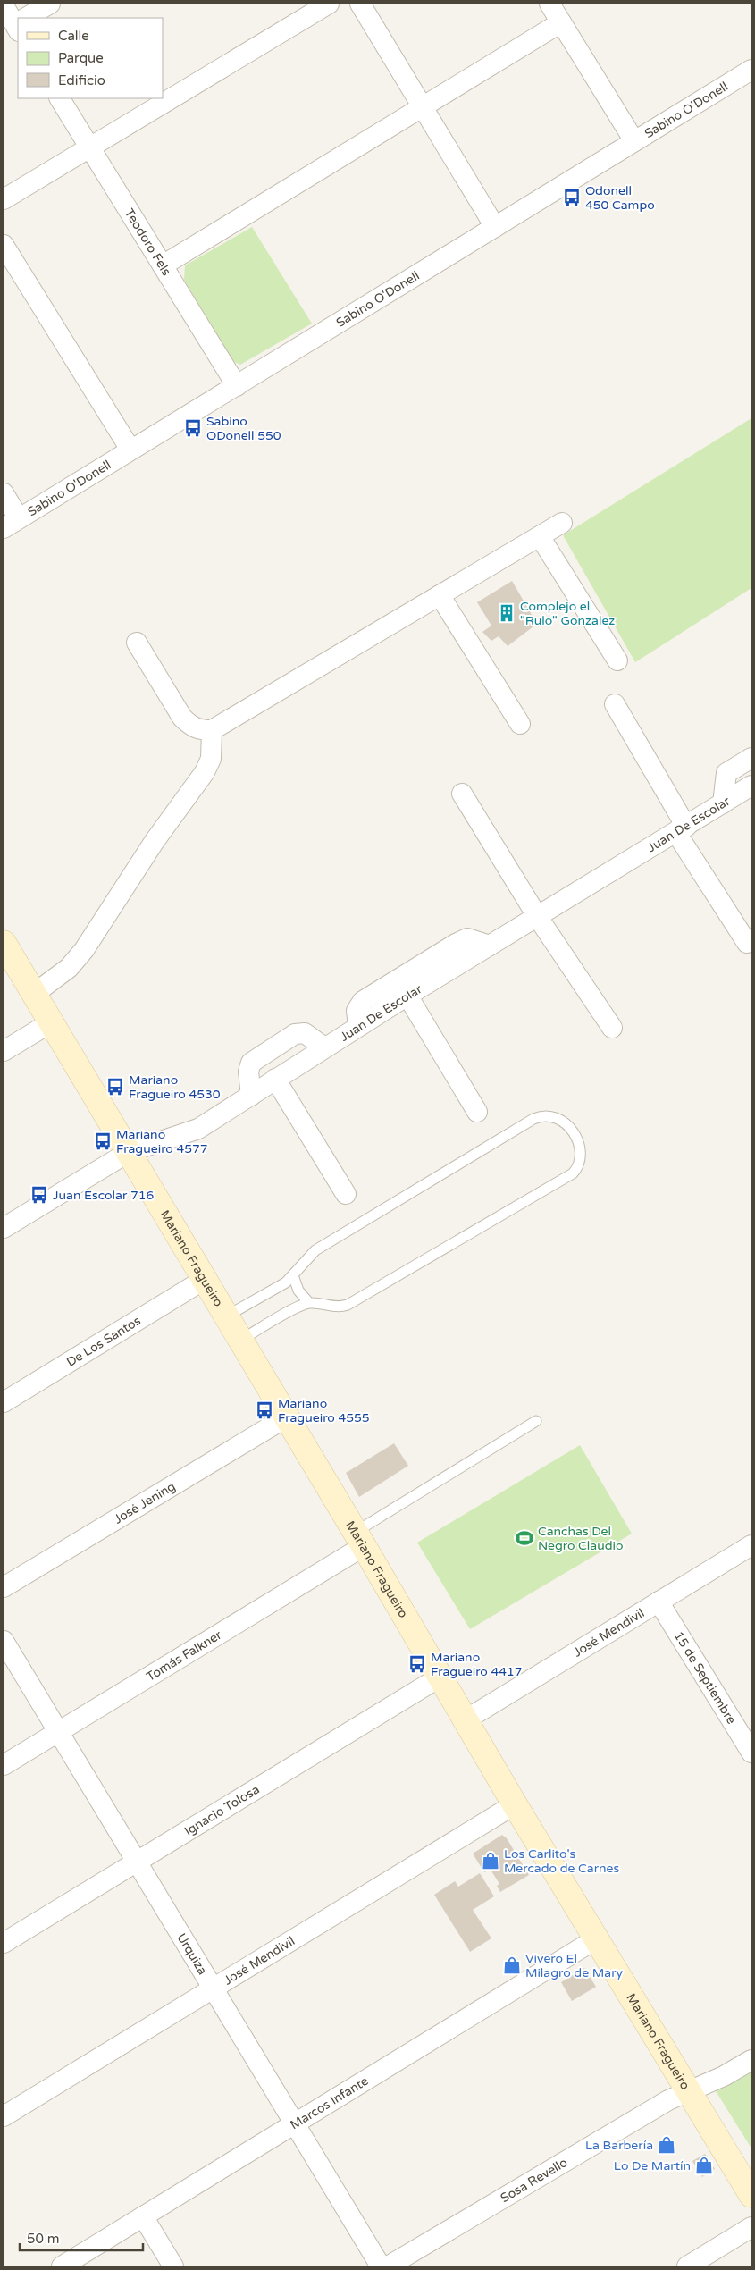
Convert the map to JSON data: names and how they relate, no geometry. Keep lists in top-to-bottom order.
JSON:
{
  "streets": {
    "main road": ["Mariano Fragueiro"],
    "street": [
      "Sabino O'Donell",
      "Teodoro Fels",
      "Juan De Escolar",
      "De Los Santos",
      "José Jening",
      "José Mendivil",
      "Tomás Falkner",
      "15 de Septiembre",
      "Ignacio Tolosa",
      "Urquiza",
      "Marcos Infante",
      "Sosa Revello"
    ]
  },
  "crossings": [
    ["Sabino O'Donell", "Teodoro Fels"],
    ["Juan De Escolar", "Mariano Fragueiro"],
    ["Mariano Fragueiro", "De Los Santos"],
    ["Mariano Fragueiro", "José Jening"],
    ["Mariano Fragueiro", "José Mendivil"],
    ["Mariano Fragueiro", "Tomás Falkner"],
    ["Mariano Fragueiro", "Ignacio Tolosa"],
    ["Mariano Fragueiro", "Marcos Infante"],
    ["Mariano Fragueiro", "Sosa Revello"],
    ["José Mendivil", "15 de Septiembre"],
    ["José Mendivil", "Urquiza"],
    ["Tomás Falkner", "Urquiza"],
    ["Ignacio Tolosa", "Urquiza"],
    ["Urquiza", "Marcos Infante"]
  ],
  "places": {
    "bus stop": [
      "Odonell 450 Campo",
      "Sabino ODonell 550",
      "Mariano Fragueiro 4530",
      "Mariano Fragueiro 4577",
      "Juan Escolar 716",
      "Mariano Fragueiro 4555",
      "Mariano Fragueiro 4417"
    ],
    "building": ["Complejo el \"Rulo\" Gonzalez"],
    "sports": ["Canchas Del Negro Claudio"],
    "shop": [
      "Los Carlito's Mercado de Carnes",
      "Vivero El Milagro de Mary",
      "La Barbería",
      "Lo De Martín"
    ]
  },
  "legend": ["Calle", "Parque", "Edificio"],
  "scale_bar": "50 m"
}
